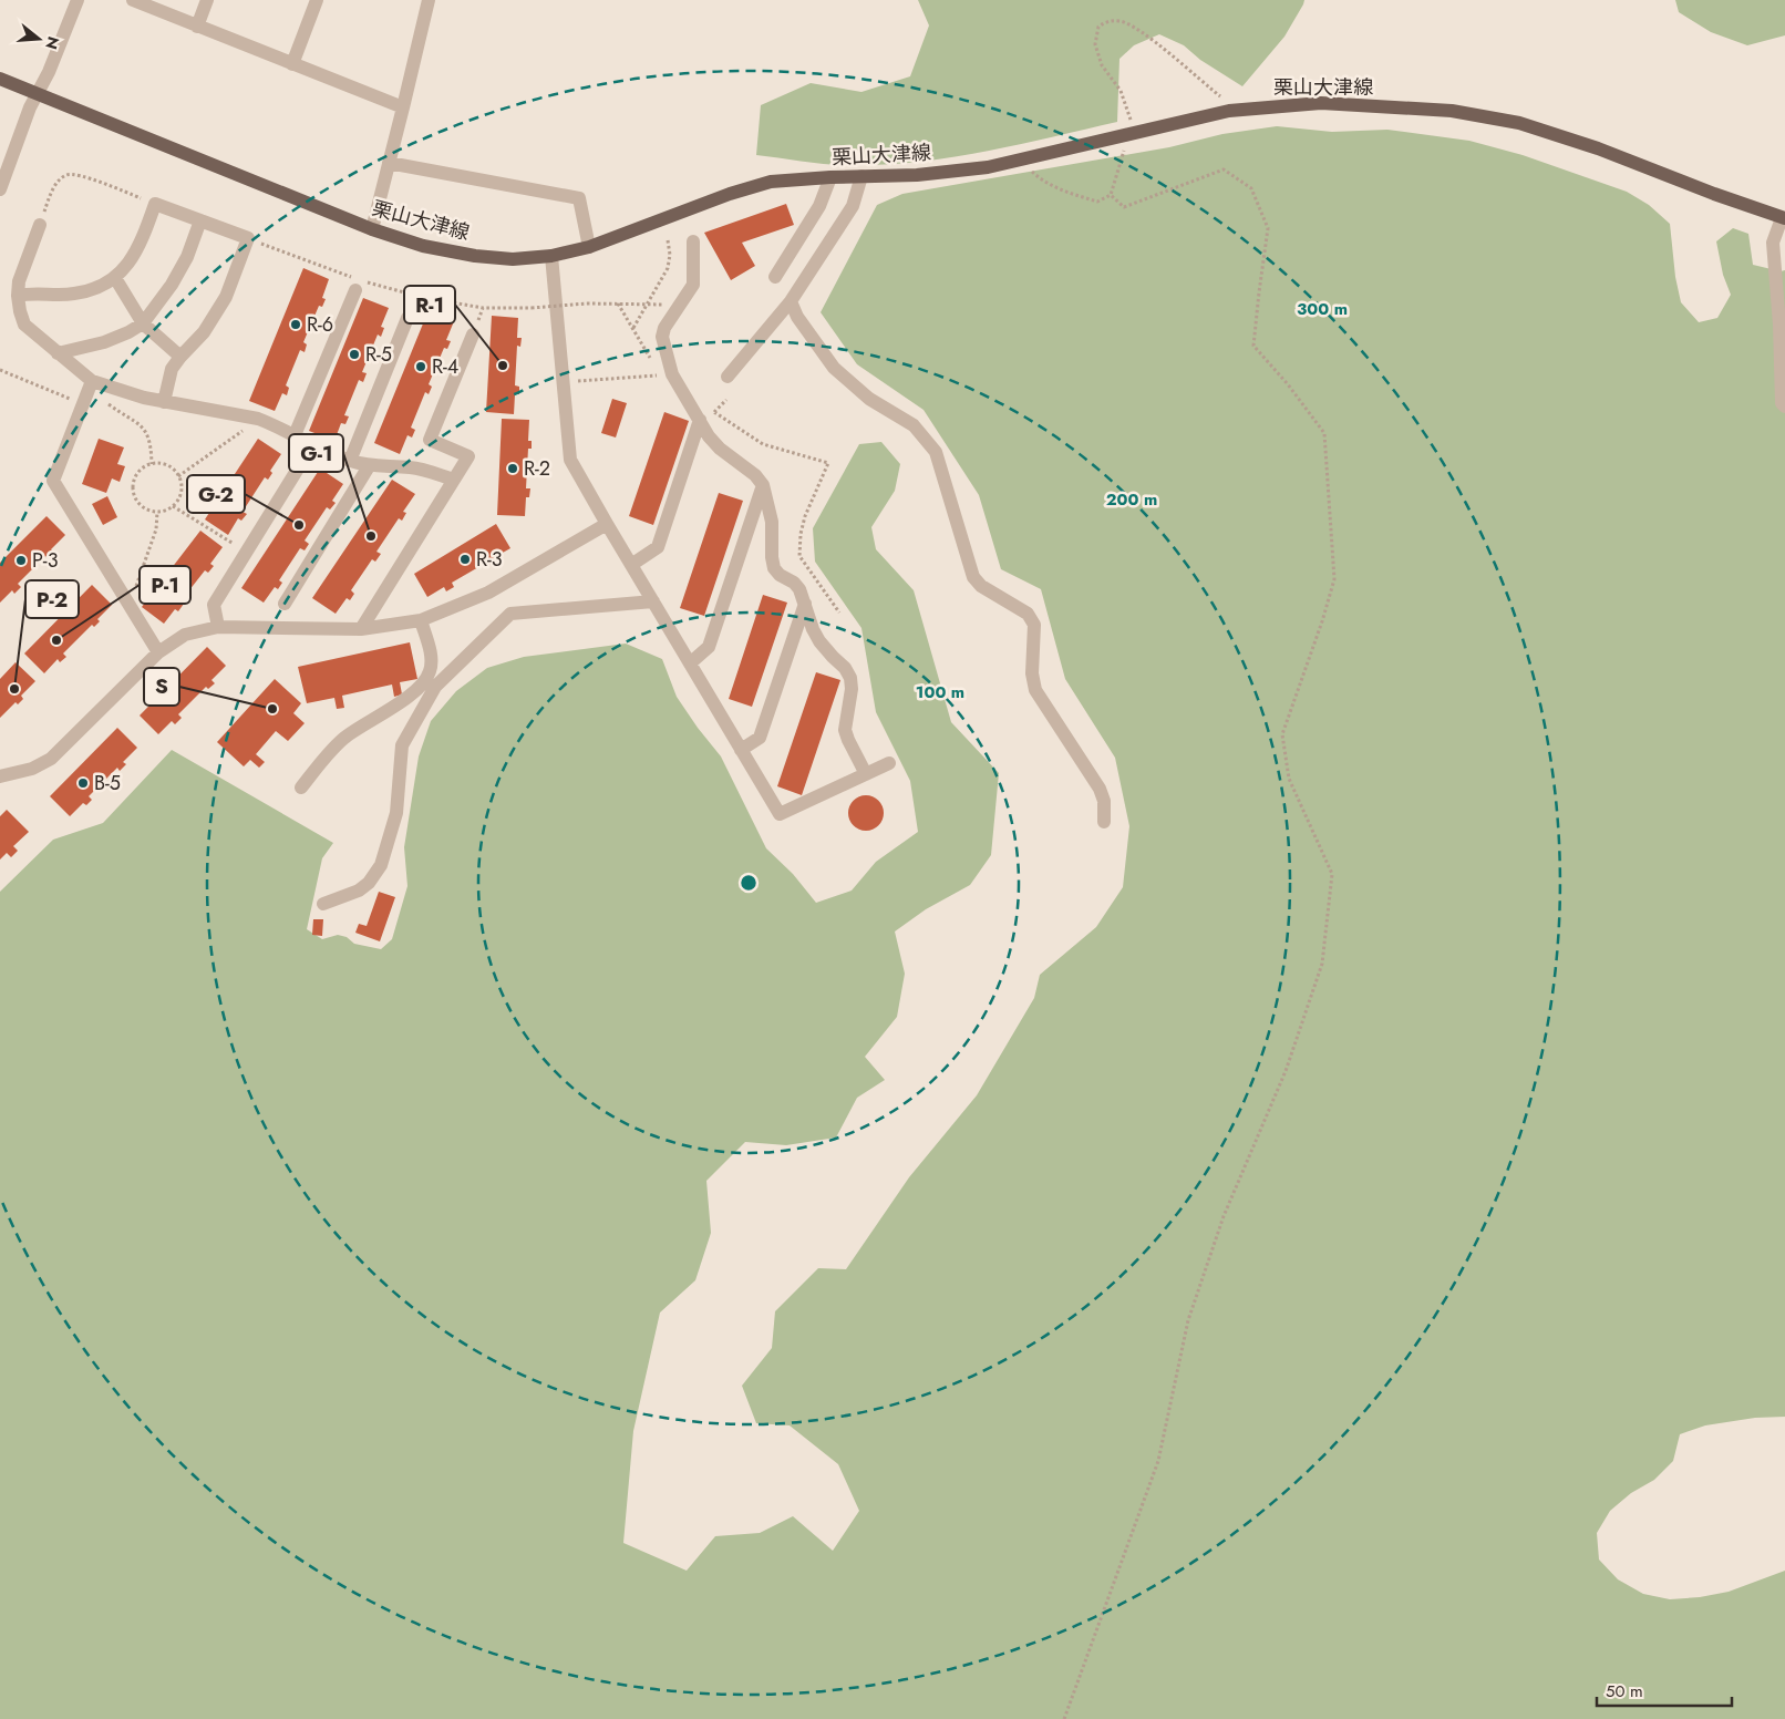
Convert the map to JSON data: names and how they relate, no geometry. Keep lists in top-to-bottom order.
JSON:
{
  "streets": {
    "main road": ["栗山大津線"]
  },
  "places": [
    "R-6",
    "R-5",
    "R-1",
    "R-4",
    "R-2",
    "G-2",
    "G-1",
    "R-3",
    "P-3",
    "P-1",
    "P-2",
    "S",
    "B-5"
  ],
  "scale_bar": "50 m",
  "north": "right",
  "rings": ["300 m", "200 m", "100 m"]
}
